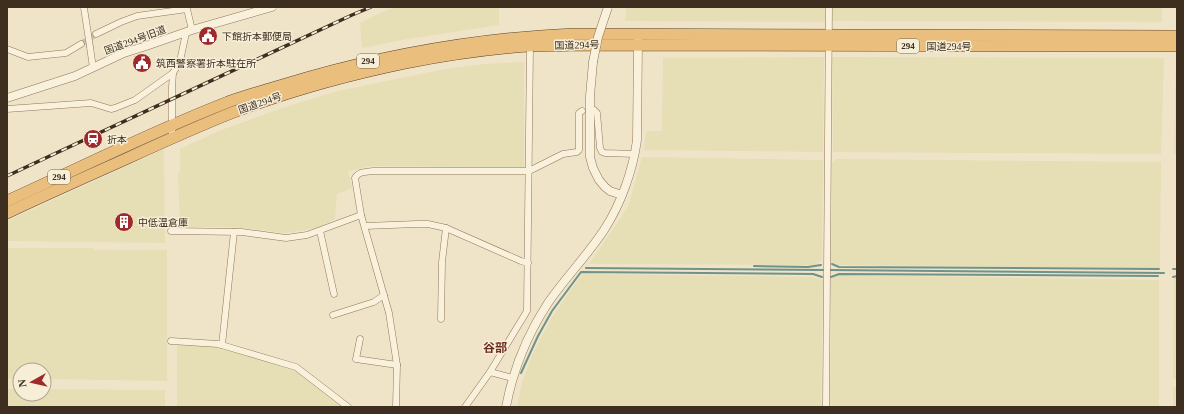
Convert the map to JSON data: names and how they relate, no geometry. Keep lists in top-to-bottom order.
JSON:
{
  "streets": {
    "highway": ["国道294号", "294"],
    "street": ["国道294号旧道"]
  },
  "districts": ["谷部"],
  "places": {
    "public building": ["下館折本郵便局", "筑西警察署折本駐在所"],
    "station": ["折本"],
    "building": ["中低温倉庫"]
  },
  "north": "left"
}
